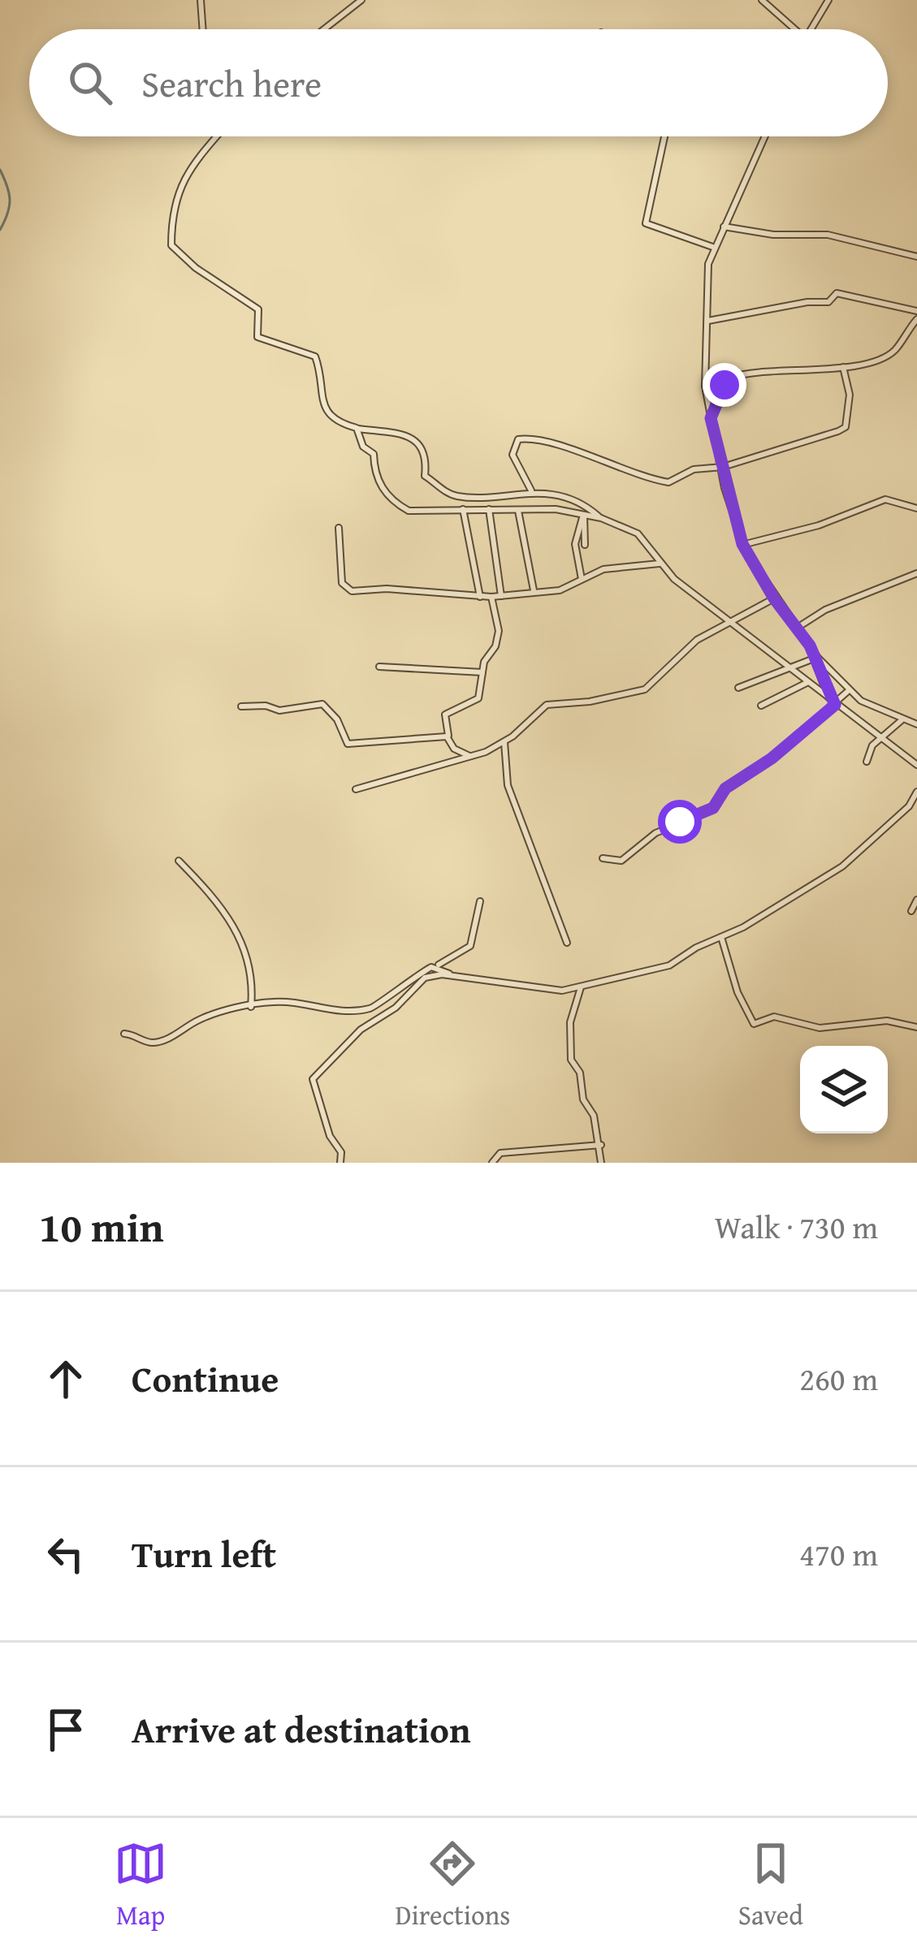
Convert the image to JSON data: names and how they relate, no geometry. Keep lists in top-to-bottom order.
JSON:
{
  "page": {
    "search": "Search here",
    "heading": ["10 min", "Walk · 730 m"],
    "list": [
      ["Continue", "260 m"],
      ["Turn left", "470 m"],
      "Arrive at destination"
    ],
    "nav": ["Map", "Directions", "Saved"]
  }
}
